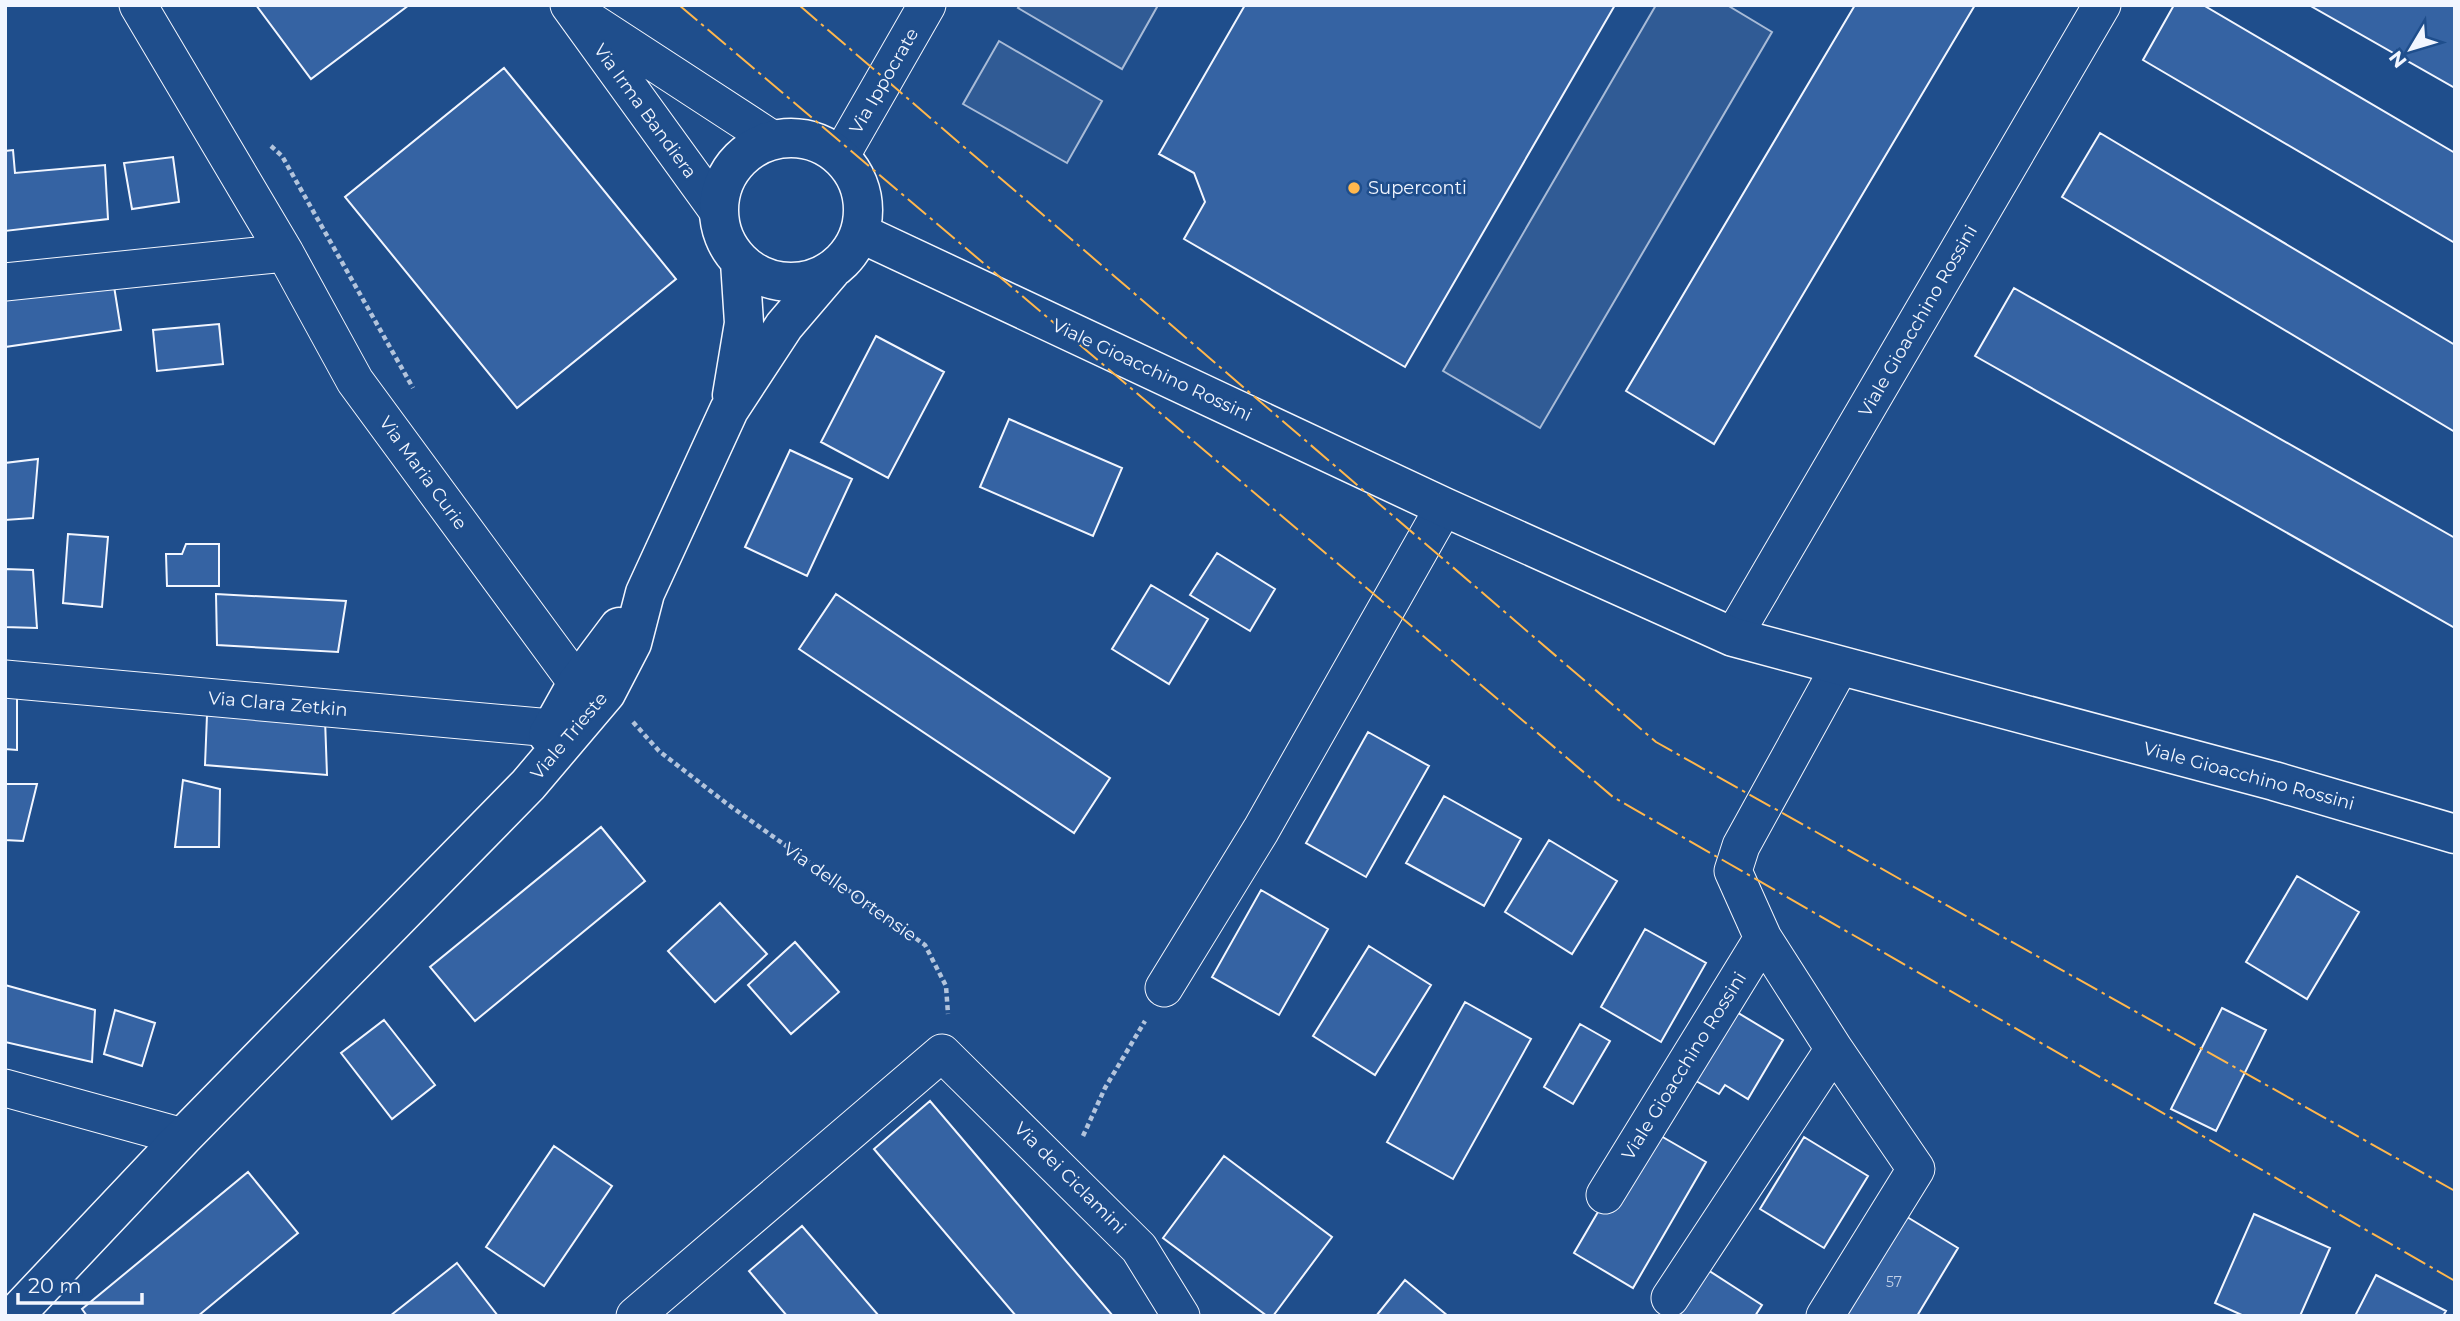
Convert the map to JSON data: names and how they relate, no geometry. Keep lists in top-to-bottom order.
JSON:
{
  "streets": {
    "street": [
      "Via Ippocrate",
      "Via Irma Bandiera",
      "Viale Gioacchino Rossini",
      "Via Maria Curie",
      "Via Clara Zetkin",
      "Viale Trieste",
      "Via dei Ciclamini"
    ],
    "path": ["Via delle Ortensie"]
  },
  "crossings": [
    ["Via Ippocrate", "Via Irma Bandiera"],
    ["Via Ippocrate", "Viale Gioacchino Rossini"],
    ["Via Ippocrate", "Viale Trieste"],
    ["Via Irma Bandiera", "Viale Gioacchino Rossini"],
    ["Via Irma Bandiera", "Viale Trieste"],
    ["Viale Gioacchino Rossini", "Viale Trieste"],
    ["Via Maria Curie", "Viale Trieste"],
    ["Via Maria Curie", "Via delle Ortensie"],
    ["Via Clara Zetkin", "Viale Trieste"],
    ["Viale Trieste", "Via delle Ortensie"],
    ["Via delle Ortensie", "Via dei Ciclamini"]
  ],
  "places": ["Superconti"],
  "house_numbers": ["57"],
  "scale_bar": "20 m",
  "north": "bottom left"
}
